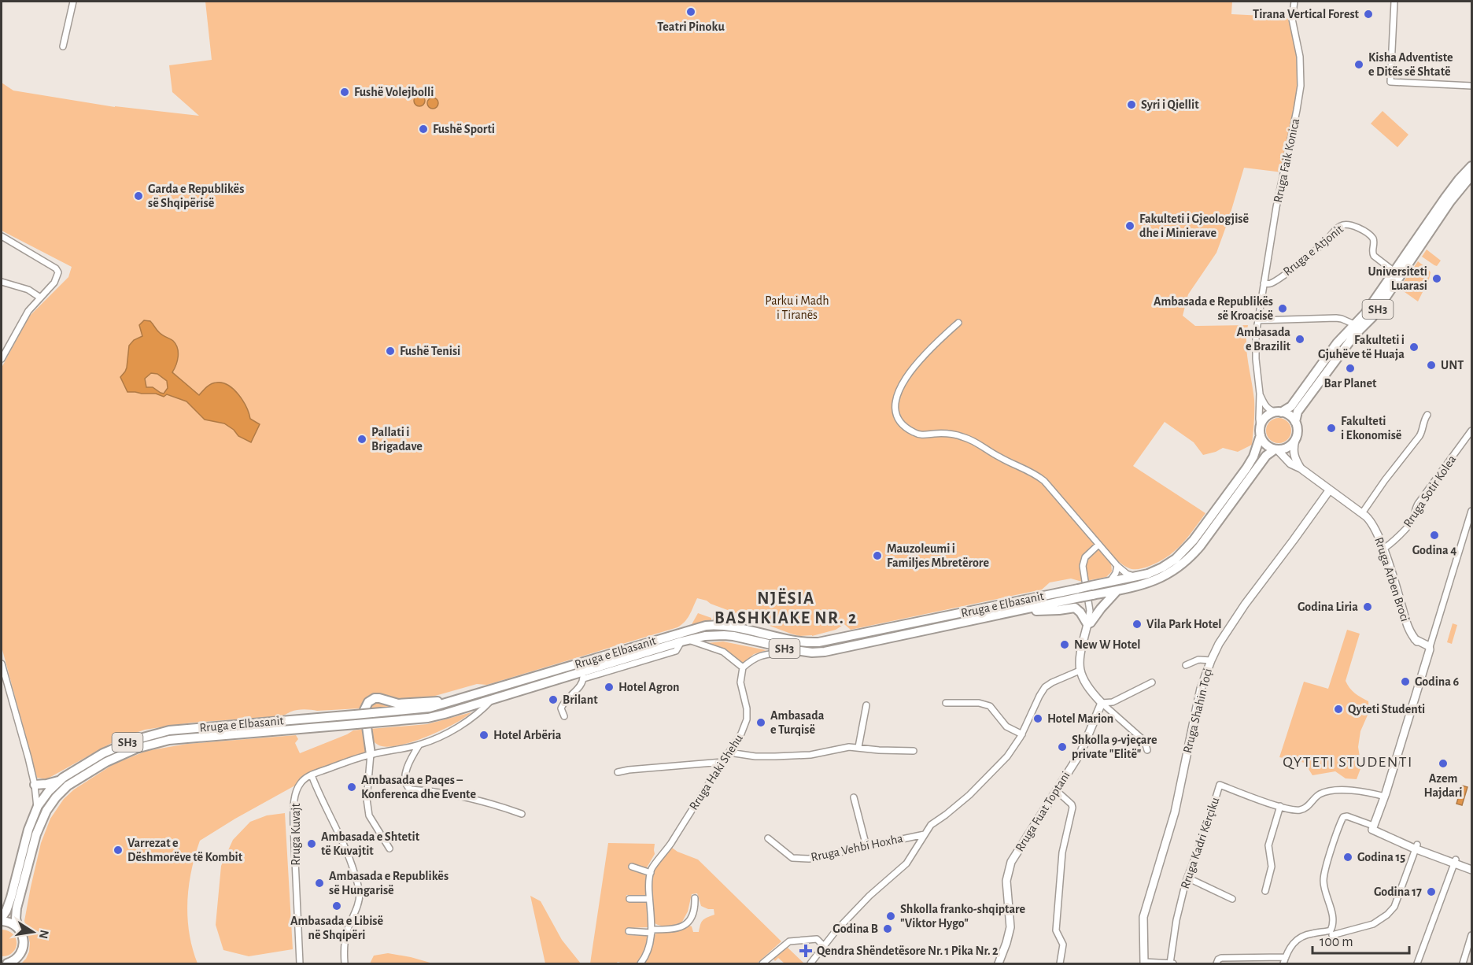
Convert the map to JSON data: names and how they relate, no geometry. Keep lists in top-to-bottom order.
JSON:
{
  "streets": {
    "main road": ["SH3", "Rruga e Elbasanit"],
    "street": [
      "Rruga Faik Konica",
      "Rruga e Atjonit",
      "Rruga Sotir Kolea",
      "Rruga Arben Broci",
      "Rruga Shahin Toçi",
      "Rruga Haki Shehu",
      "Rruga Fuat Toptani",
      "Rruga Kuvajt",
      "Rruga Kadri Kërçiku",
      "Rruga Vehbi Hoxha"
    ]
  },
  "crossings": [
    ["Rruga Faik Konica", "Rruga e Atjonit"],
    ["Rruga Faik Konica", "SH3"],
    ["Rruga Faik Konica", "Rruga Arben Broci"],
    ["Rruga Faik Konica", "Rruga e Elbasanit"],
    ["Rruga e Atjonit", "SH3"],
    ["SH3", "Rruga Arben Broci"],
    ["SH3", "Rruga e Elbasanit"],
    ["Rruga Sotir Kolea", "Rruga Arben Broci"],
    ["Rruga Arben Broci", "Rruga e Elbasanit"],
    ["Rruga Arben Broci", "Rruga Shahin Toçi"],
    ["Rruga e Elbasanit", "Rruga Kuvajt"],
    ["Rruga Shahin Toçi", "Rruga Kadri Kërçiku"]
  ],
  "districts": ["NJËSIA BASHKIAKE NR. 2", "QYTETI STUDENTI"],
  "parks": ["Parku i Madh i Tiranës"],
  "places": {
    "other": [
      "Teatri Pinoku",
      "Tirana Vertical Forest",
      "Kisha Adventiste e Ditës së Shtatë",
      "Fushë Volejbolli",
      "Syri i Qiellit",
      "Fushë Sporti",
      "Garda e Republikës së Shqipërisë",
      "Fakulteti i Gjeologjisë dhe i Minierave",
      "Universiteti Luarasi",
      "Ambasada e Republikës së Kroacisë",
      "Ambasada e Brazilit",
      "Fakulteti i Gjuhëve të Huaja",
      "Fushë Tenisi",
      "UNT",
      "Bar Planet",
      "Fakulteti i Ekonomisë",
      "Pallati i Brigadave",
      "Godina 4",
      "Mauzoleumi i Familjes Mbretërore",
      "Godina Liria",
      "Vila Park Hotel",
      "New W Hotel",
      "Godina 6",
      "Hotel Agron",
      "Brilant",
      "Qyteti Studenti",
      "Hotel Marion",
      "Ambasada e Turqisë",
      "Hotel Arbëria",
      "Shkolla 9-vjeçare private \"Elitë\"",
      "Azem Hajdari",
      "Ambasada e Paqes – Konferenca dhe Evente",
      "Ambasada e Shtetit të Kuvajtit",
      "Varrezat e Dëshmorëve të Kombit",
      "Godina 15",
      "Ambasada e Republikës së Hungarisë",
      "Godina 17",
      "Ambasada e Libisë në Shqipëri",
      "Shkolla franko-shqiptare \"Viktor Hygo\"",
      "Godina B"
    ],
    "health": ["Qendra Shëndetësore Nr. 1 Pika Nr. 2"]
  },
  "scale_bar": "100 m",
  "north": "right"
}
